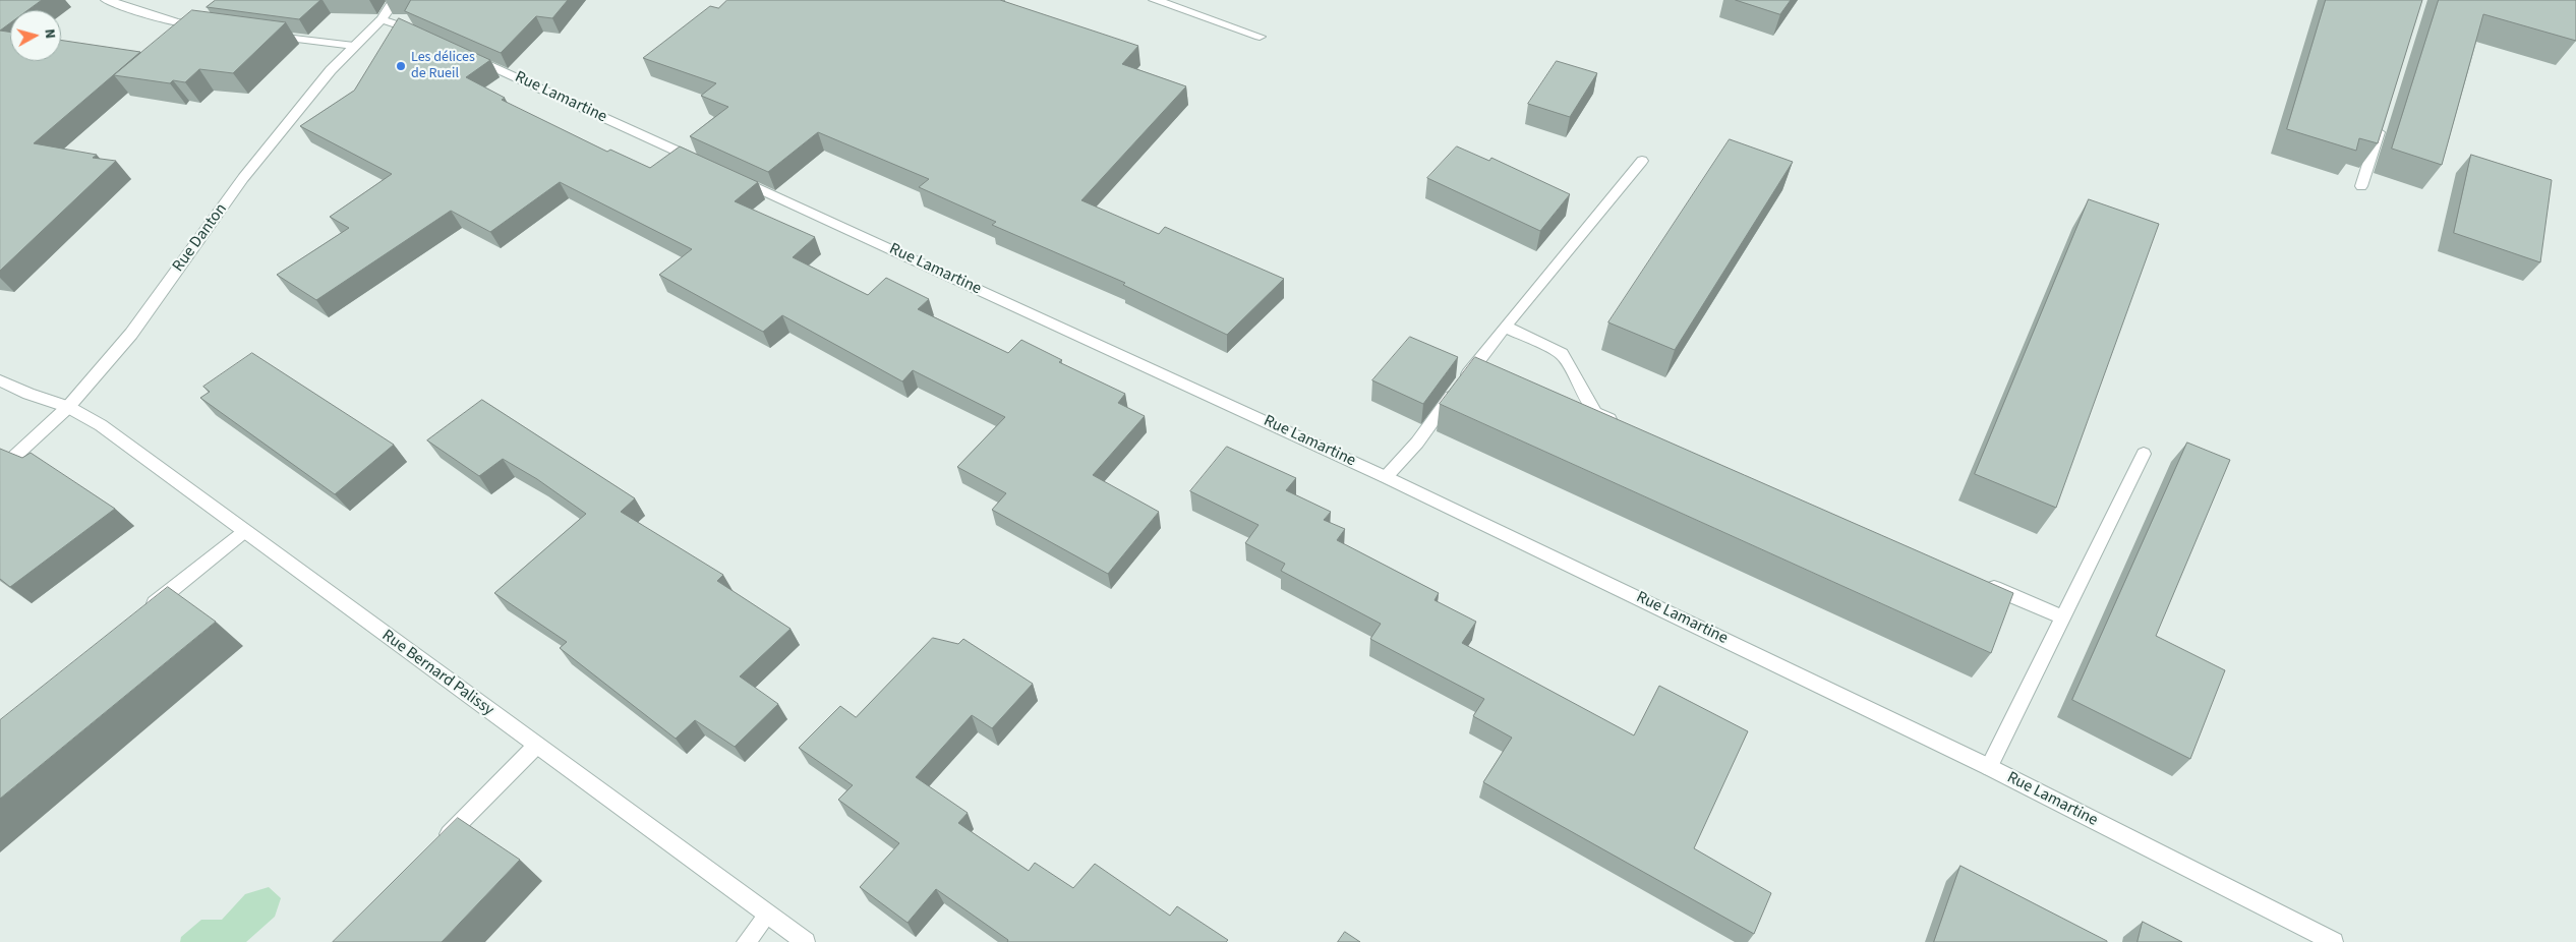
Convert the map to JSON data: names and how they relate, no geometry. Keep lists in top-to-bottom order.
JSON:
{
  "streets": {
    "street": ["Rue Lamartine", "Rue Danton", "Rue Bernard Palissy"]
  },
  "crossings": [
    ["Rue Danton", "Rue Bernard Palissy"]
  ],
  "places": ["Les délices de Rueil"],
  "north": "right"
}
